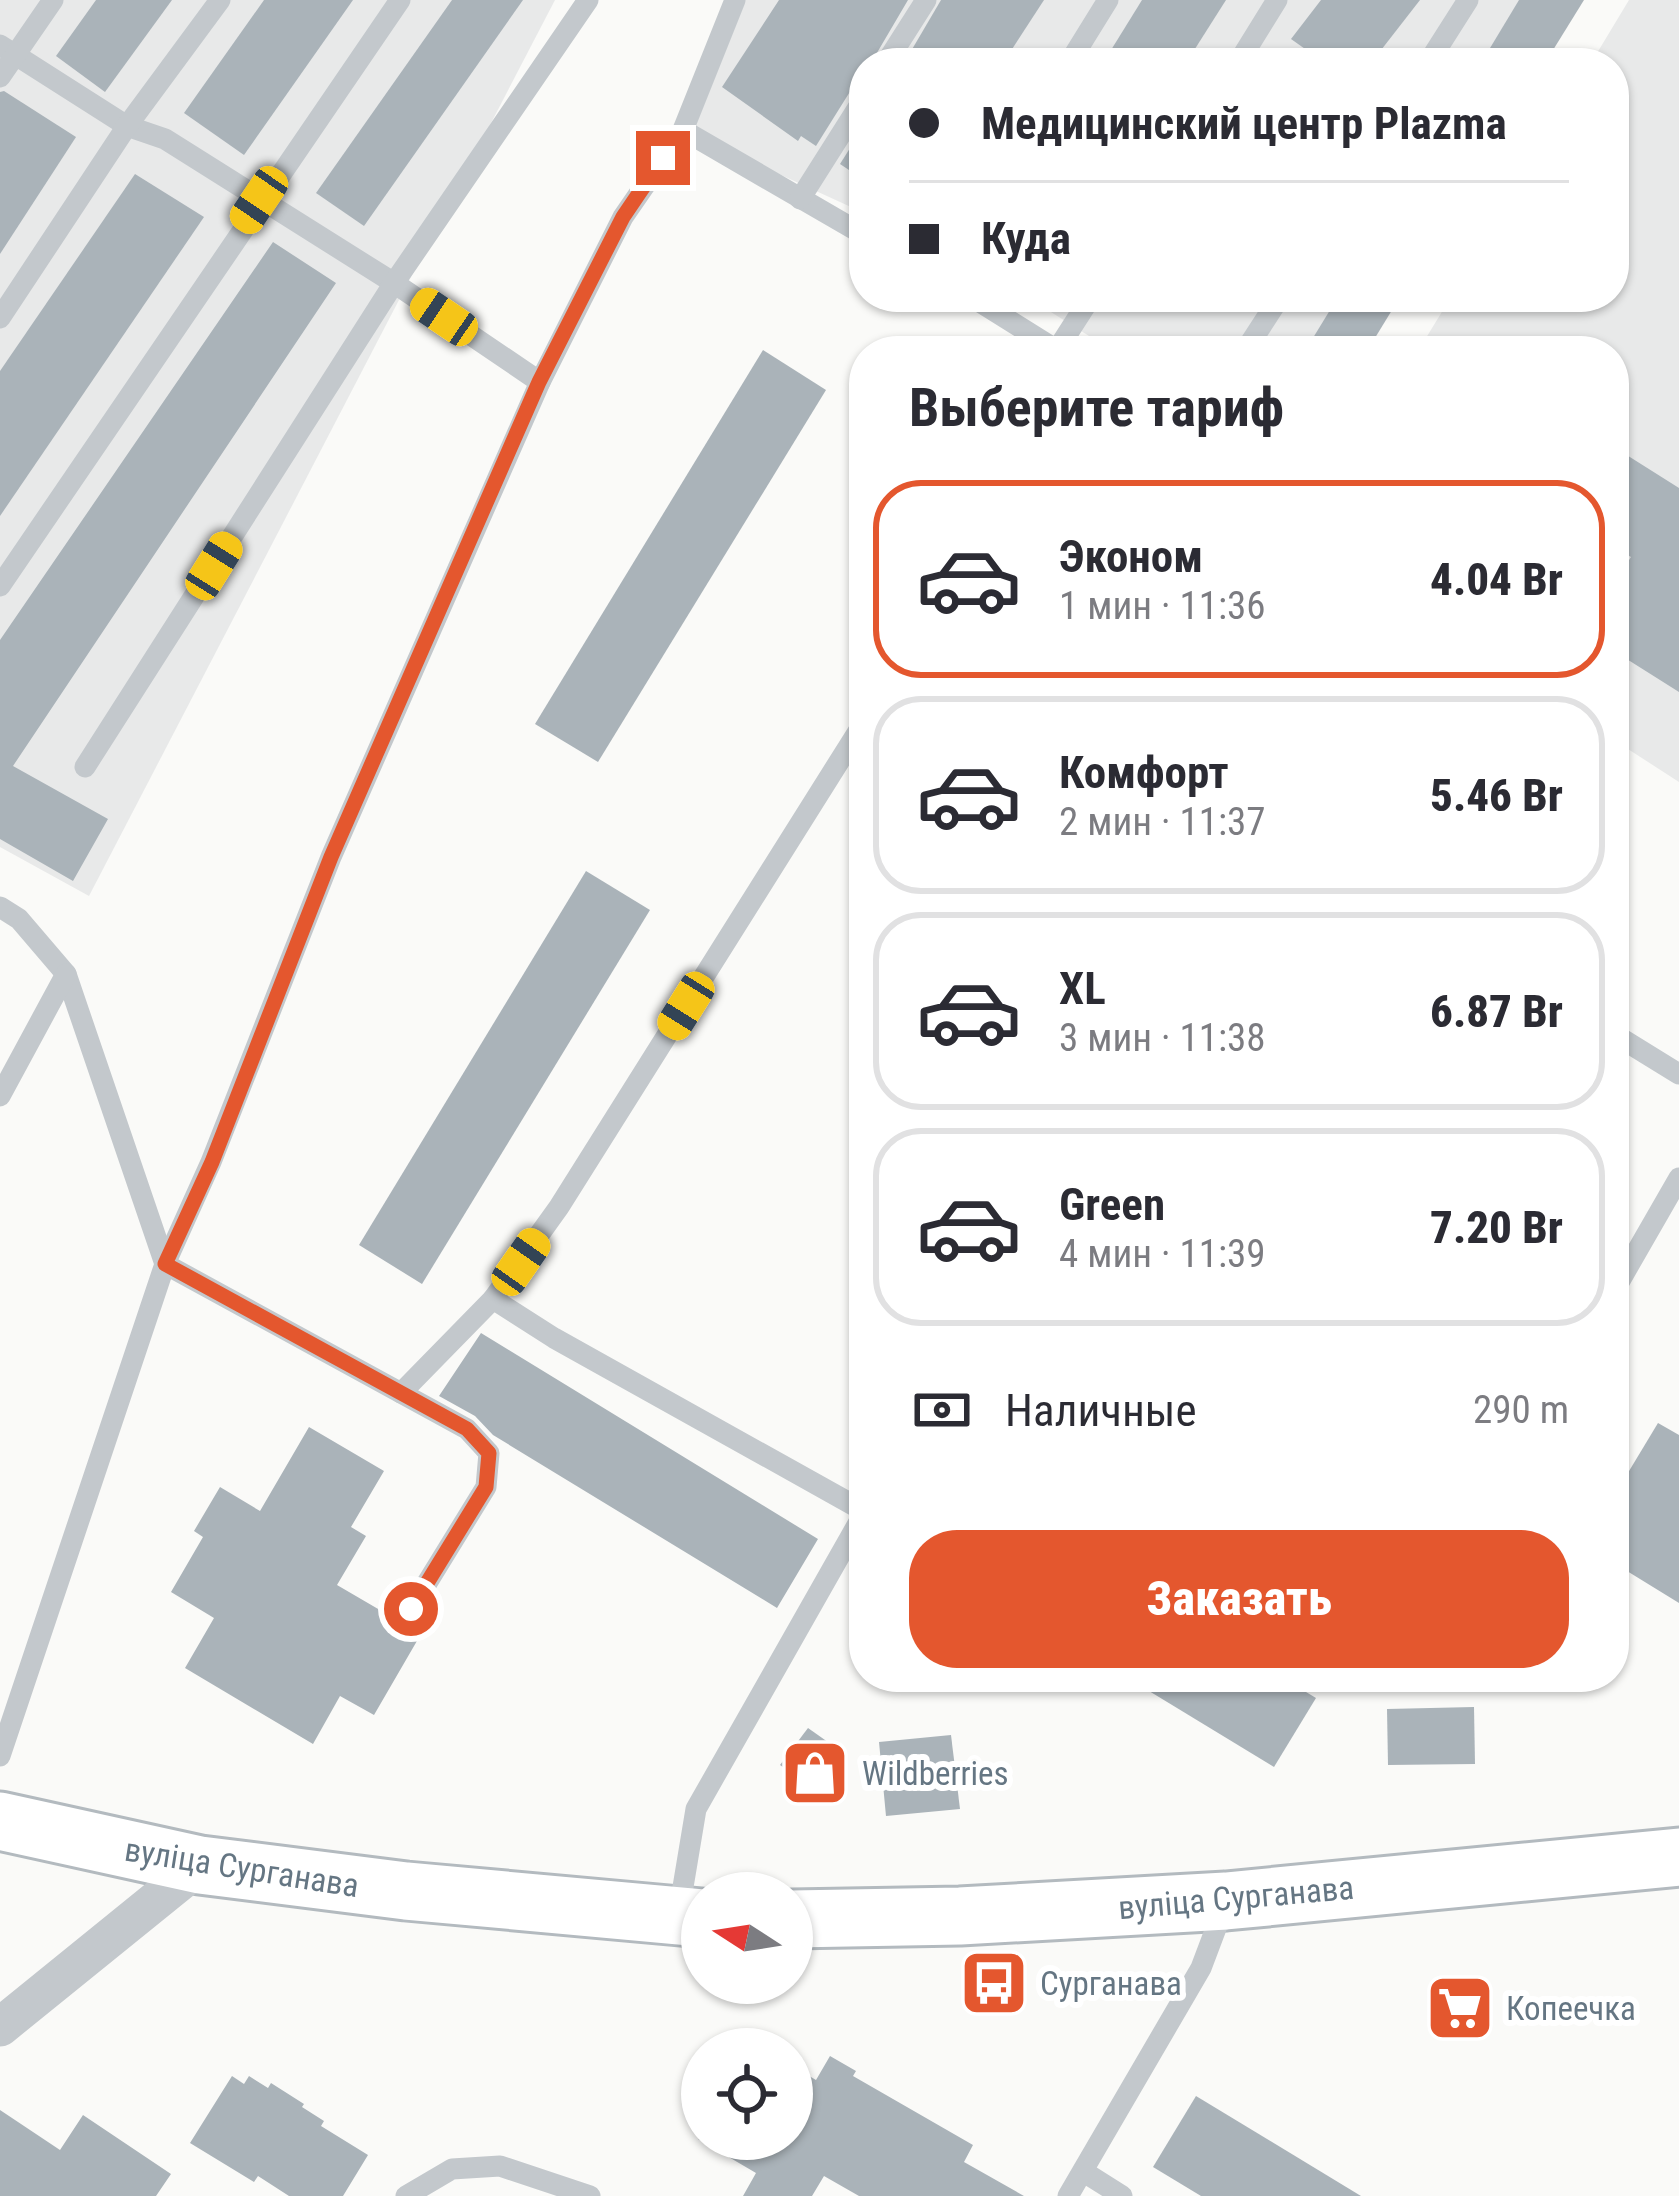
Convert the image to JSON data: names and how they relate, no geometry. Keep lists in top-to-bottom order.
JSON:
{
  "streets": {
    "main road": ["вуліца Сурганава"]
  },
  "places": {
    "shop": ["Wildberries"],
    "bus stop": ["Сурганава"],
    "supermarket": ["Копеечка"]
  },
  "north": "left",
  "page": {
    "banner": ["Медицинский центр Plazma", "Куда"],
    "heading": "Выберите тариф",
    "list": [
      {
        "name": "Эконом",
        "note": "1 мин · 11:36",
        "value": "4.04 Br"
      },
      {
        "name": "Комфорт",
        "note": "2 мин · 11:37",
        "value": "5.46 Br"
      },
      {
        "name": "XL",
        "note": "3 мин · 11:38",
        "value": "6.87 Br"
      },
      {
        "name": "Green",
        "note": "4 мин · 11:39",
        "value": "7.20 Br"
      }
    ],
    "pay": ["Наличные", "290 m"],
    "buttons": "Заказать"
  }
}
